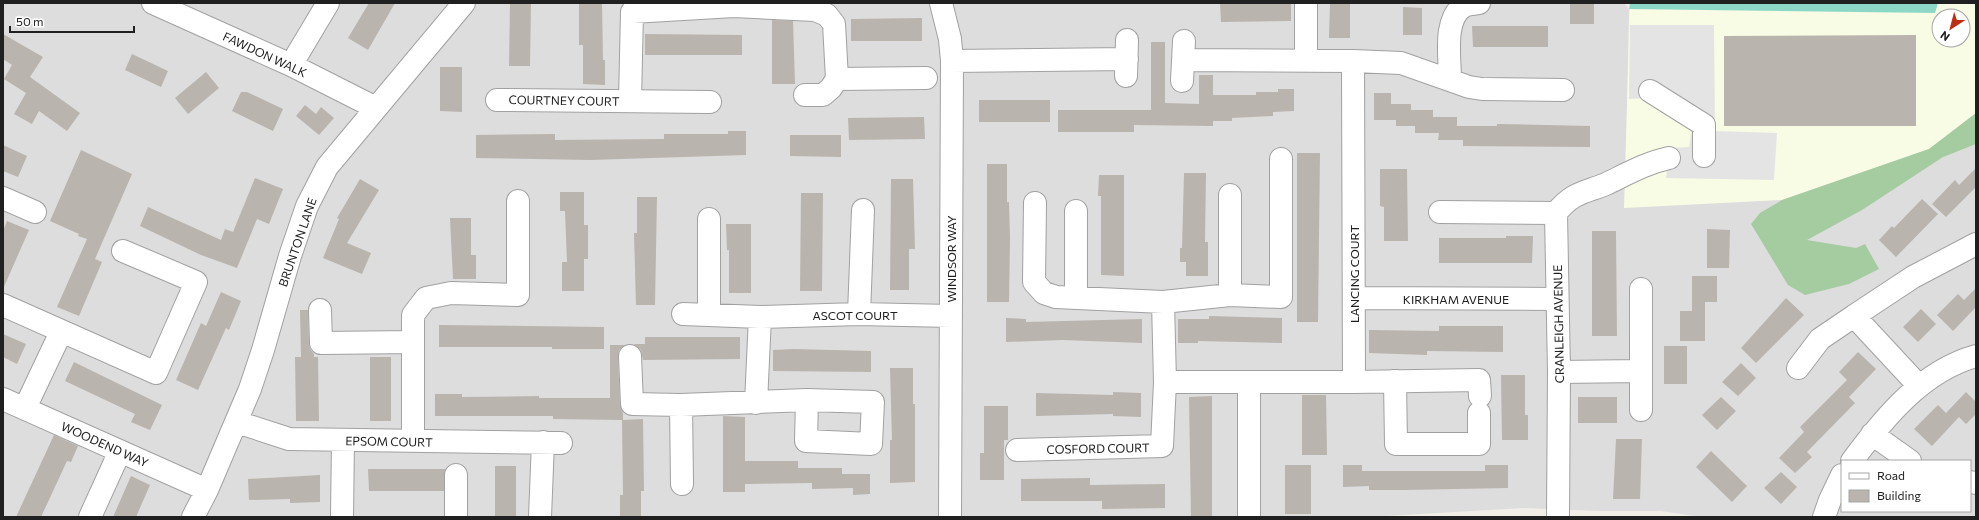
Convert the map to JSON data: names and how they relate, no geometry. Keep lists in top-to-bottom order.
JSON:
{
  "streets": {
    "street": [
      "FAWDON WALK",
      "COURTNEY COURT",
      "BRUNTON LANE",
      "WINDSOR WAY",
      "LANCING COURT",
      "KIRKHAM AVENUE",
      "ASCOT COURT",
      "CRANLEIGH AVENUE",
      "EPSOM COURT",
      "WOODEND WAY",
      "COSFORD COURT"
    ]
  },
  "crossings": [
    ["FAWDON WALK", "BRUNTON LANE"],
    ["BRUNTON LANE", "EPSOM COURT"],
    ["BRUNTON LANE", "WOODEND WAY"],
    ["WINDSOR WAY", "ASCOT COURT"],
    ["LANCING COURT", "KIRKHAM AVENUE"],
    ["KIRKHAM AVENUE", "CRANLEIGH AVENUE"]
  ],
  "legend": ["Road", "Building"],
  "scale_bar": "50 m",
  "north": "bottom left"
}
